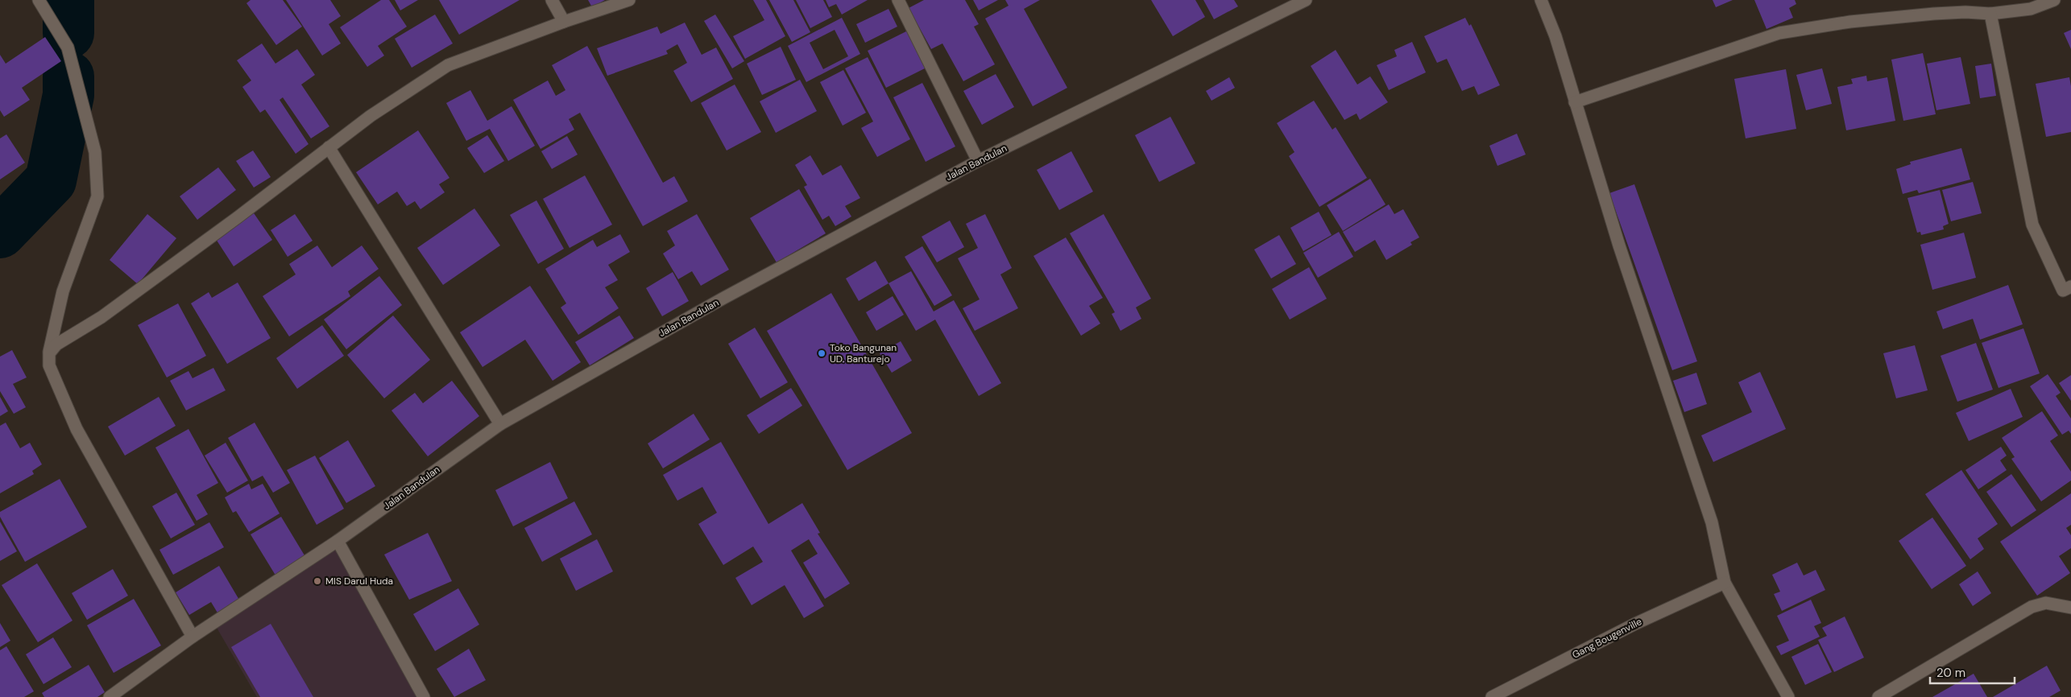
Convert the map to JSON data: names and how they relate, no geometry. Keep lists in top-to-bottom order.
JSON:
{
  "streets": {
    "street": ["Jalan Bandulan", "Gang Bougenville"]
  },
  "places": ["Toko Bangunan UD. Banturejo", "MIS Darul Huda"],
  "scale_bar": "20 m"
}
